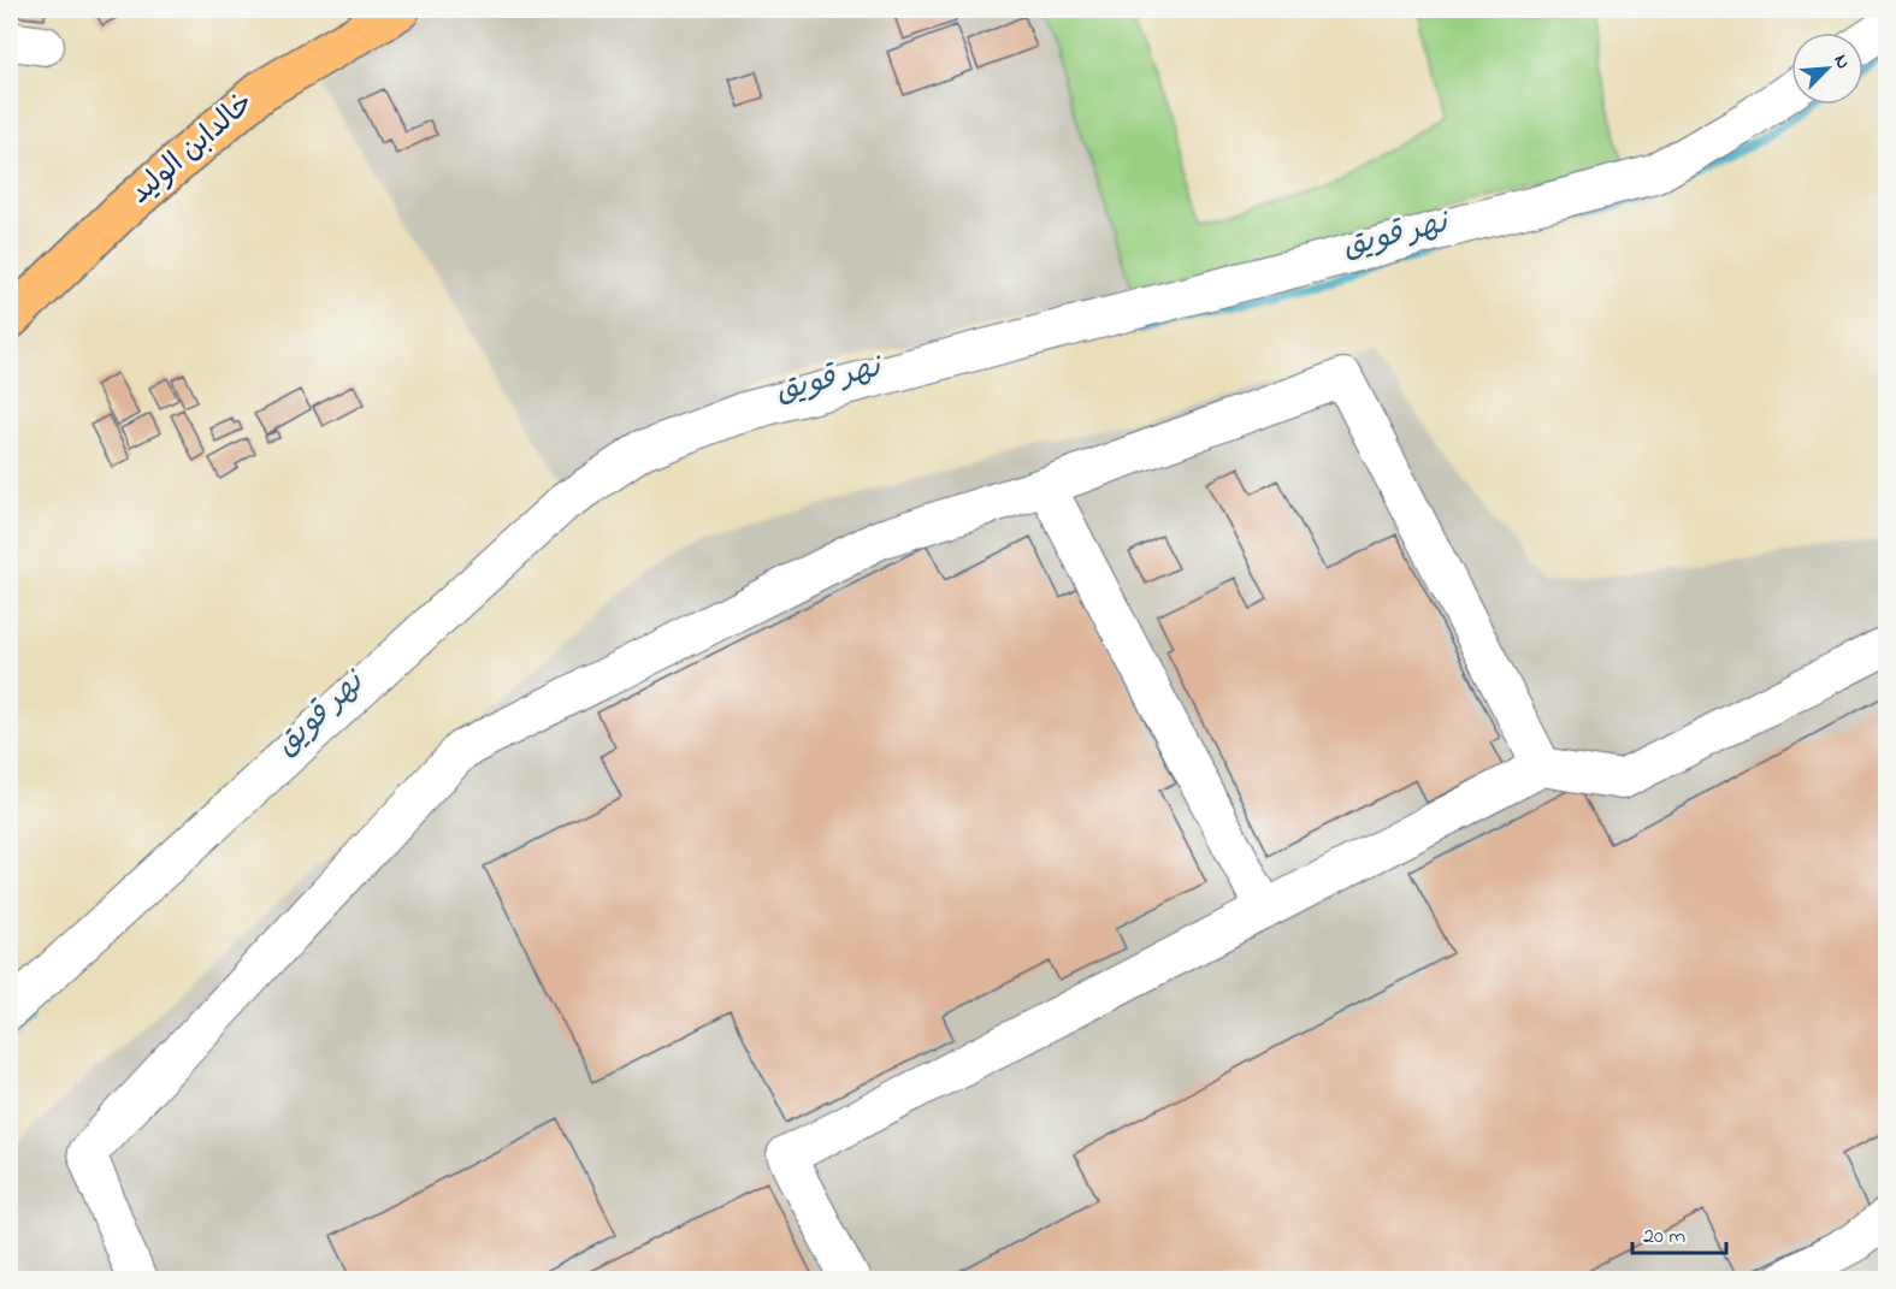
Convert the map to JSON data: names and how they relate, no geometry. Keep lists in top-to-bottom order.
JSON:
{
  "streets": {
    "main road": ["خالدابن الوليد"]
  },
  "water": ["نهر قويق"],
  "scale_bar": "20 m",
  "north": "top right"
}
